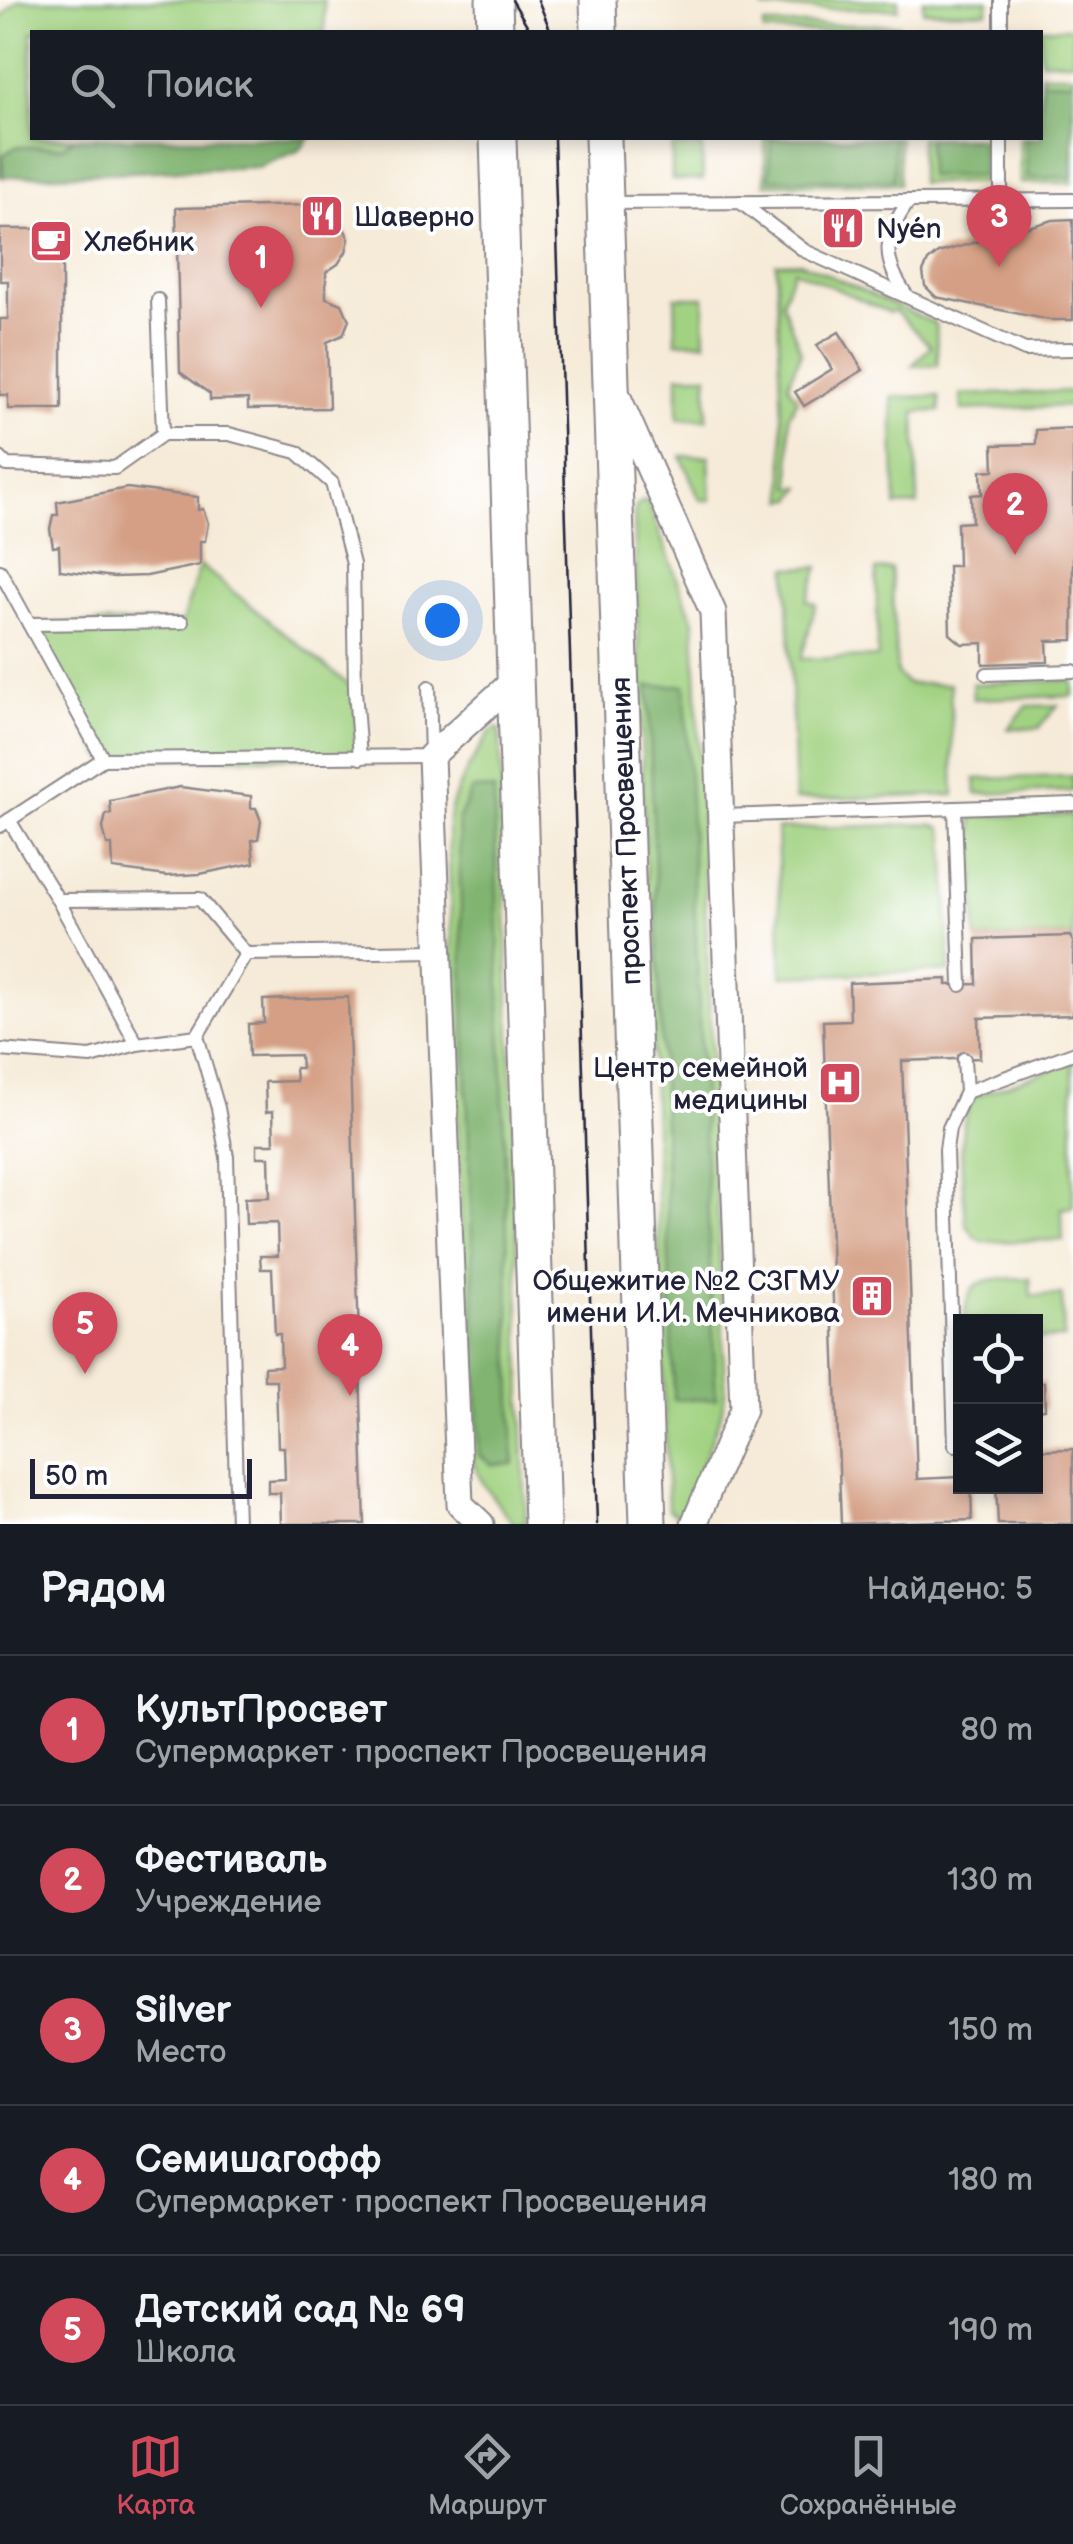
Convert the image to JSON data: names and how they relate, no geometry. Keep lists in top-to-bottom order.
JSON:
{
  "streets": {
    "main road": ["проспект Просвещения"]
  },
  "places": {
    "restaurant": ["Шаверно", "Nyén"],
    "cafe": ["Хлебник"],
    "hospital": ["Центр семейной медицины"],
    "building": ["Общежитие №2 СЗГМУ имени И.И. Мечникова"]
  },
  "scale_bar": "50 m",
  "page": {
    "search": "Поиск",
    "pins": [
      "3",
      "1",
      "2",
      "5",
      "4"
    ],
    "scale": "50 m",
    "heading": ["Рядом", "Найдено: 5"],
    "list": [
      {
        "mark": "1",
        "name": "КультПросвет",
        "note": "Супермаркет · проспект Просвещения",
        "value": "80 m"
      },
      {
        "mark": "2",
        "name": "Фестиваль",
        "note": "Учреждение",
        "value": "130 m"
      },
      {
        "mark": "3",
        "name": "Silver",
        "note": "Место",
        "value": "150 m"
      },
      {
        "mark": "4",
        "name": "Семишагофф",
        "note": "Супермаркет · проспект Просвещения",
        "value": "180 m"
      },
      {
        "mark": "5",
        "name": "Детский сад № 69",
        "note": "Школа",
        "value": "190 m"
      }
    ],
    "nav": ["Карта", "Маршрут", "Сохранённые"]
  }
}
